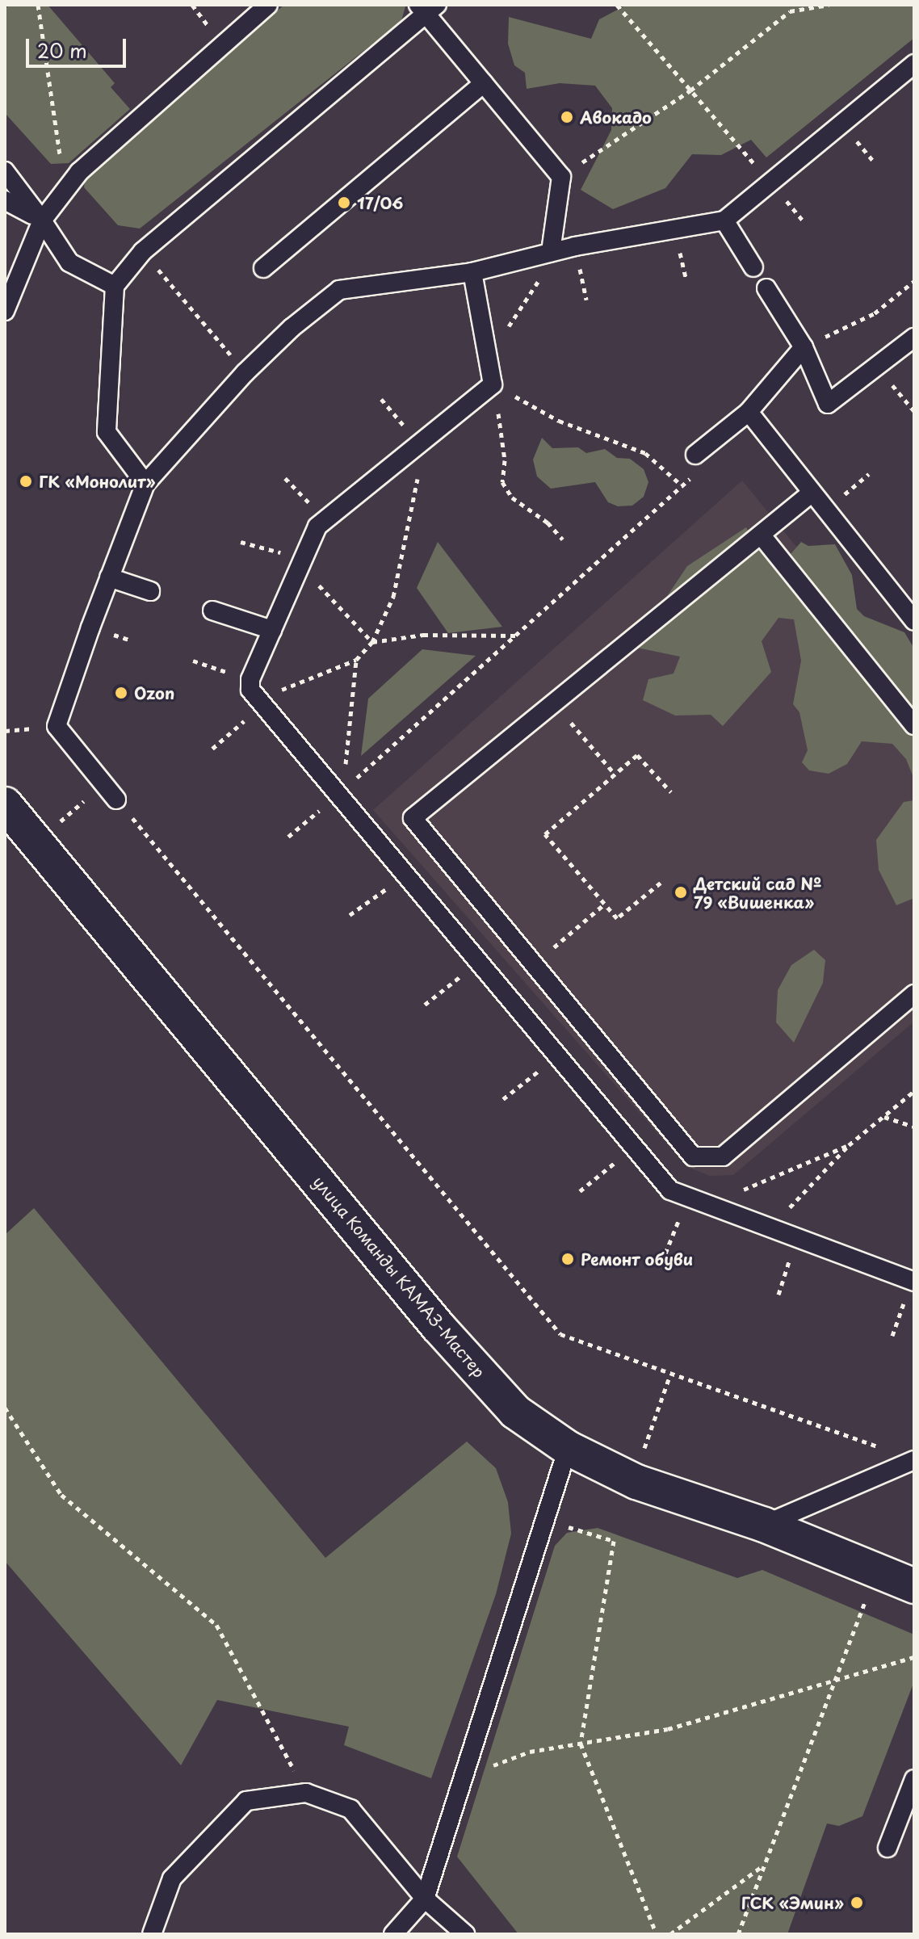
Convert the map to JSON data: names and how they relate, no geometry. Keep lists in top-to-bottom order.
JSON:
{
  "streets": {
    "street": ["улица Команды КАМАЗ-Мастер"]
  },
  "places": [
    "Авокадо",
    "17/06",
    "ГК «Монолит»",
    "Ozon",
    "Детский сад № 79 «Вишенка»",
    "Ремонт обуви",
    "ГСК «Эмин»"
  ],
  "scale_bar": "20 m"
}
